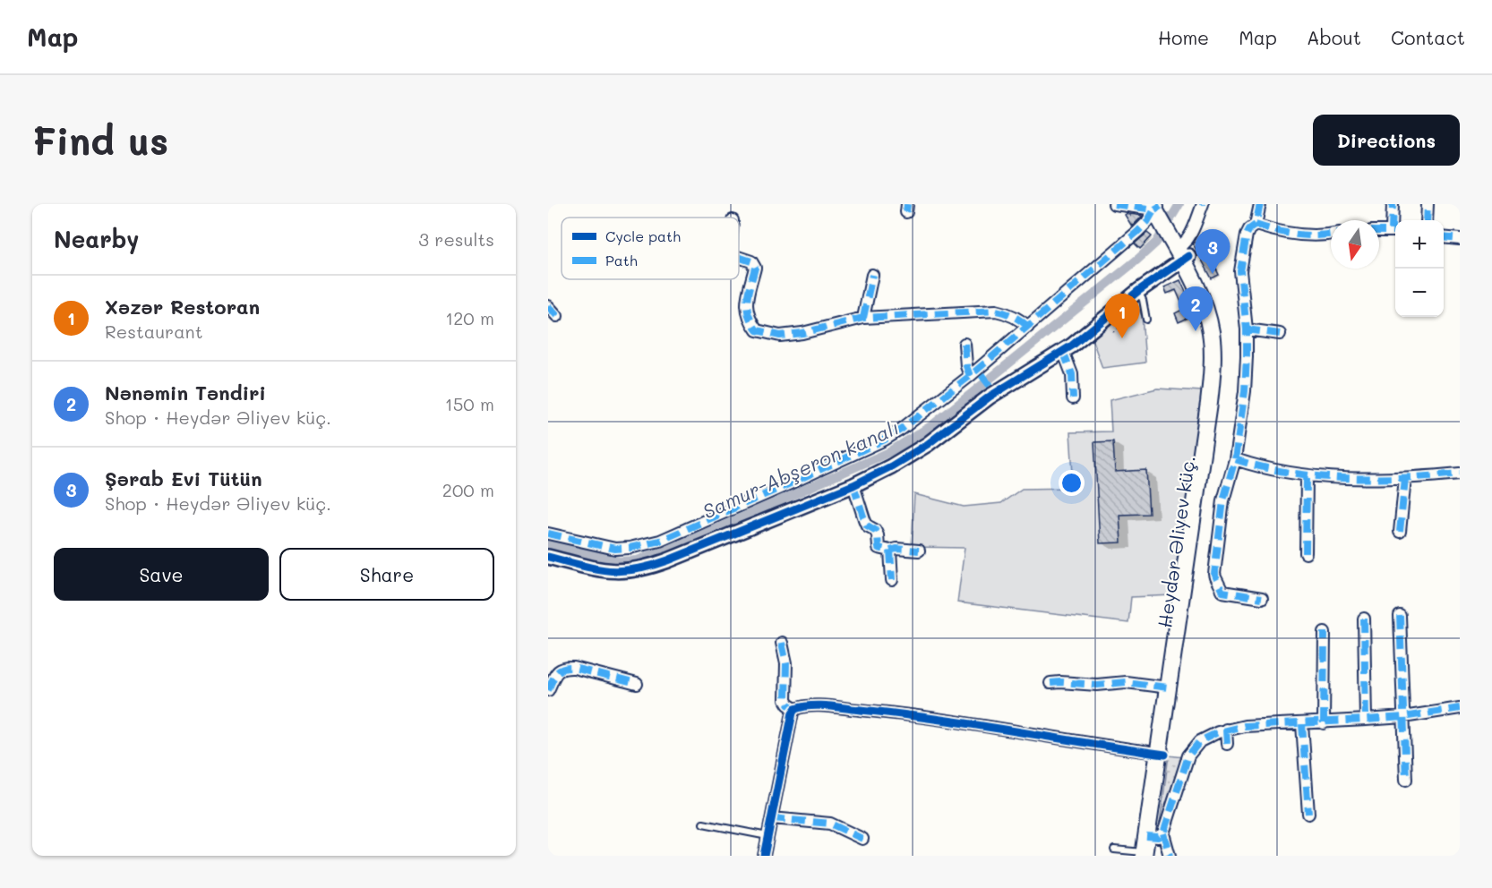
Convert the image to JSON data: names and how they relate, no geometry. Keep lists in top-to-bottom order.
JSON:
{
  "streets": {
    "main road": ["Heydər Əliyev küç."]
  },
  "water": ["Samur-Abşeron kanalı"],
  "legend": ["Cycle path", "Path"],
  "north": "bottom",
  "page": {
    "header": "Map",
    "nav": [
      "Home",
      "Map",
      "About",
      "Contact"
    ],
    "buttons": [
      "Directions",
      ["Save", "Share"]
    ],
    "title": "Find us",
    "heading": ["Nearby", "3 results"],
    "map_buttons": ["+", "−"],
    "pins": ["3", "2", "1"],
    "list": [
      {
        "mark": "1",
        "name": "Xəzər Restoran",
        "note": "Restaurant",
        "value": "120 m"
      },
      {
        "mark": "2",
        "name": "Nənəmin Təndiri",
        "note": "Shop · Heydər Əliyev küç.",
        "value": "150 m"
      },
      {
        "mark": "3",
        "name": "Şərab Evi Tütün",
        "note": "Shop · Heydər Əliyev küç.",
        "value": "200 m"
      }
    ]
  }
}
